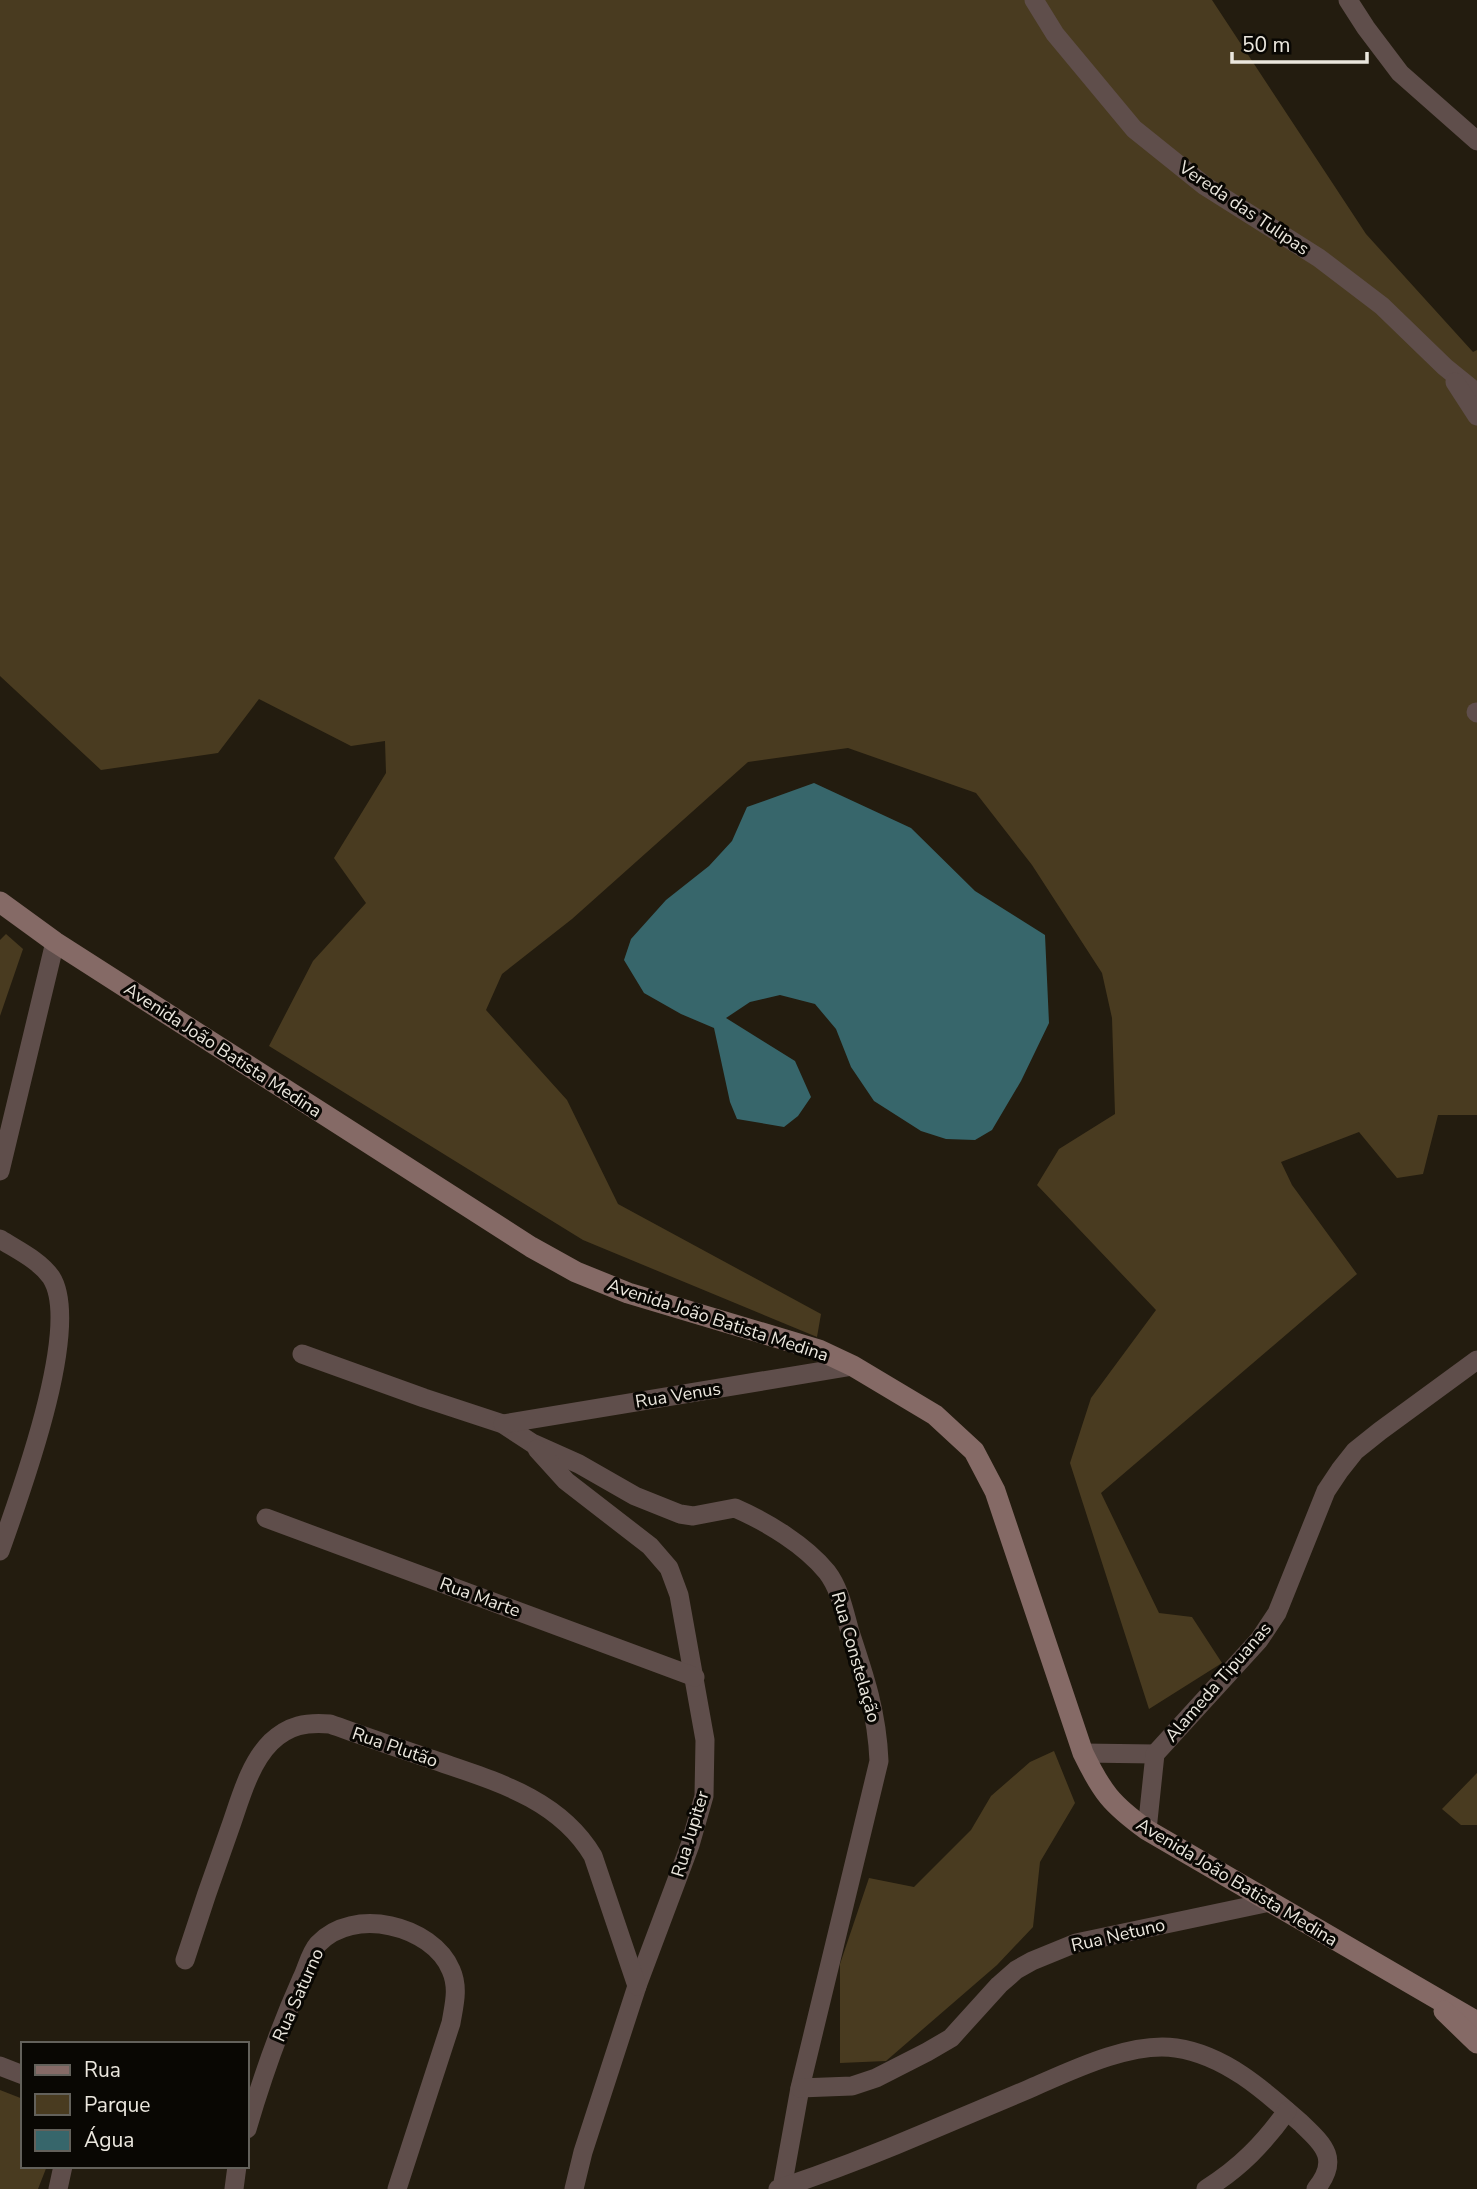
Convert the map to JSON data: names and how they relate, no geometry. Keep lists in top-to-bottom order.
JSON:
{
  "streets": {
    "main road": ["Avenida João Batista Medina"],
    "street": [
      "Vereda das Tulipas",
      "Rua Venus",
      "Rua Marte",
      "Rua Constelação",
      "Alameda Tipuanas",
      "Rua Plutão",
      "Rua Jupiter",
      "Rua Netuno",
      "Rua Saturno"
    ]
  },
  "crossings": [
    ["Avenida João Batista Medina", "Rua Venus"],
    ["Avenida João Batista Medina", "Alameda Tipuanas"],
    ["Avenida João Batista Medina", "Rua Netuno"],
    ["Rua Venus", "Rua Constelação"],
    ["Rua Marte", "Rua Jupiter"],
    ["Rua Constelação", "Rua Jupiter"],
    ["Rua Constelação", "Rua Netuno"],
    ["Rua Plutão", "Rua Jupiter"]
  ],
  "legend": ["Rua", "Parque", "Água"],
  "scale_bar": "50 m"
}
